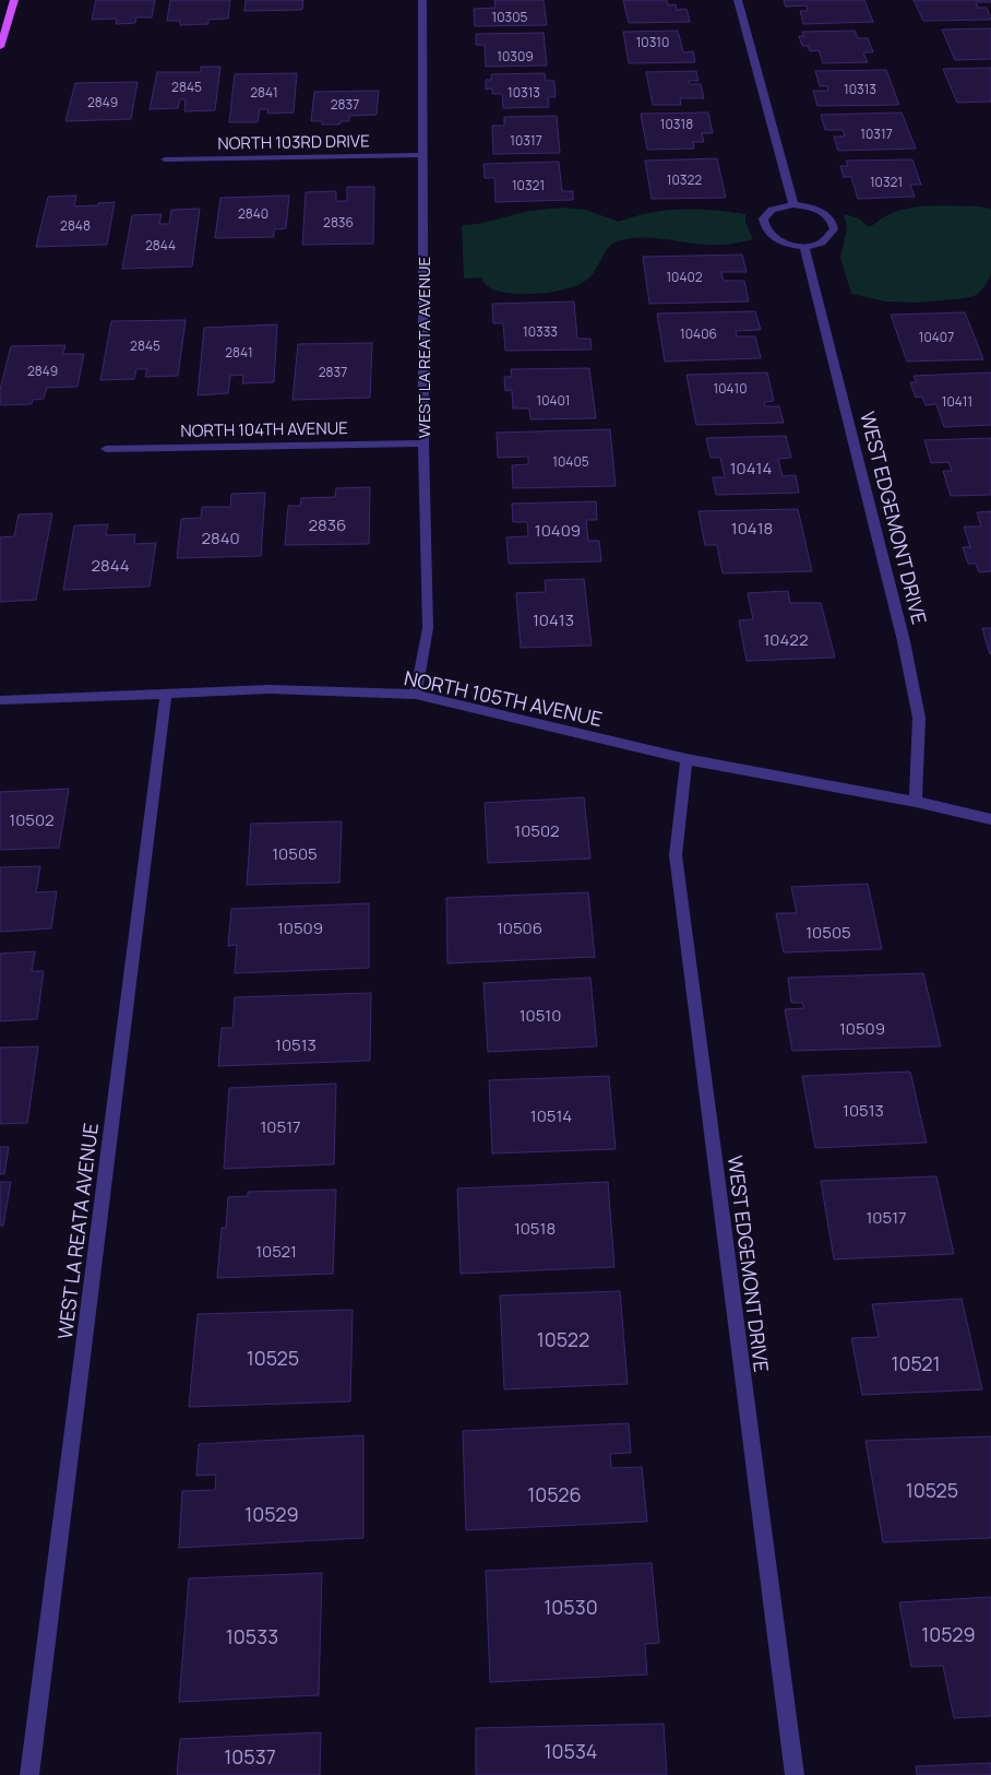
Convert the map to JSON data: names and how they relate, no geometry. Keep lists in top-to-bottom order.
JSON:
{
  "streets": {
    "street": [
      "NORTH 103RD DRIVE",
      "WEST LA REATA AVENUE",
      "NORTH 104TH AVENUE",
      "WEST EDGEMONT DRIVE",
      "NORTH 105TH AVENUE"
    ]
  },
  "crossings": [
    ["NORTH 103RD DRIVE", "WEST LA REATA AVENUE"],
    ["WEST LA REATA AVENUE", "NORTH 104TH AVENUE"],
    ["WEST LA REATA AVENUE", "NORTH 105TH AVENUE"],
    ["WEST EDGEMONT DRIVE", "NORTH 105TH AVENUE"]
  ],
  "house_numbers": [
    "10305",
    "10310",
    "10309",
    "2845",
    "10313",
    "2841",
    "10313",
    "2849",
    "2837",
    "10318",
    "10317",
    "10317",
    "10322",
    "10321",
    "10321",
    "2840",
    "2836",
    "2848",
    "2844",
    "10402",
    "10333",
    "10406",
    "10407",
    "2845",
    "2841",
    "2849",
    "2837",
    "10410",
    "10401",
    "10411",
    "10405",
    "10414",
    "2836",
    "10418",
    "10409",
    "2840",
    "2844",
    "10413",
    "10422",
    "10502",
    "10502",
    "10505",
    "10509",
    "10506",
    "10505",
    "10510",
    "10509",
    "10513",
    "10513",
    "10514",
    "10517",
    "10517",
    "10518",
    "10521",
    "10522",
    "10525",
    "10521",
    "10525",
    "10526",
    "10529",
    "10530",
    "10529",
    "10533",
    "10534",
    "10537"
  ]
}
